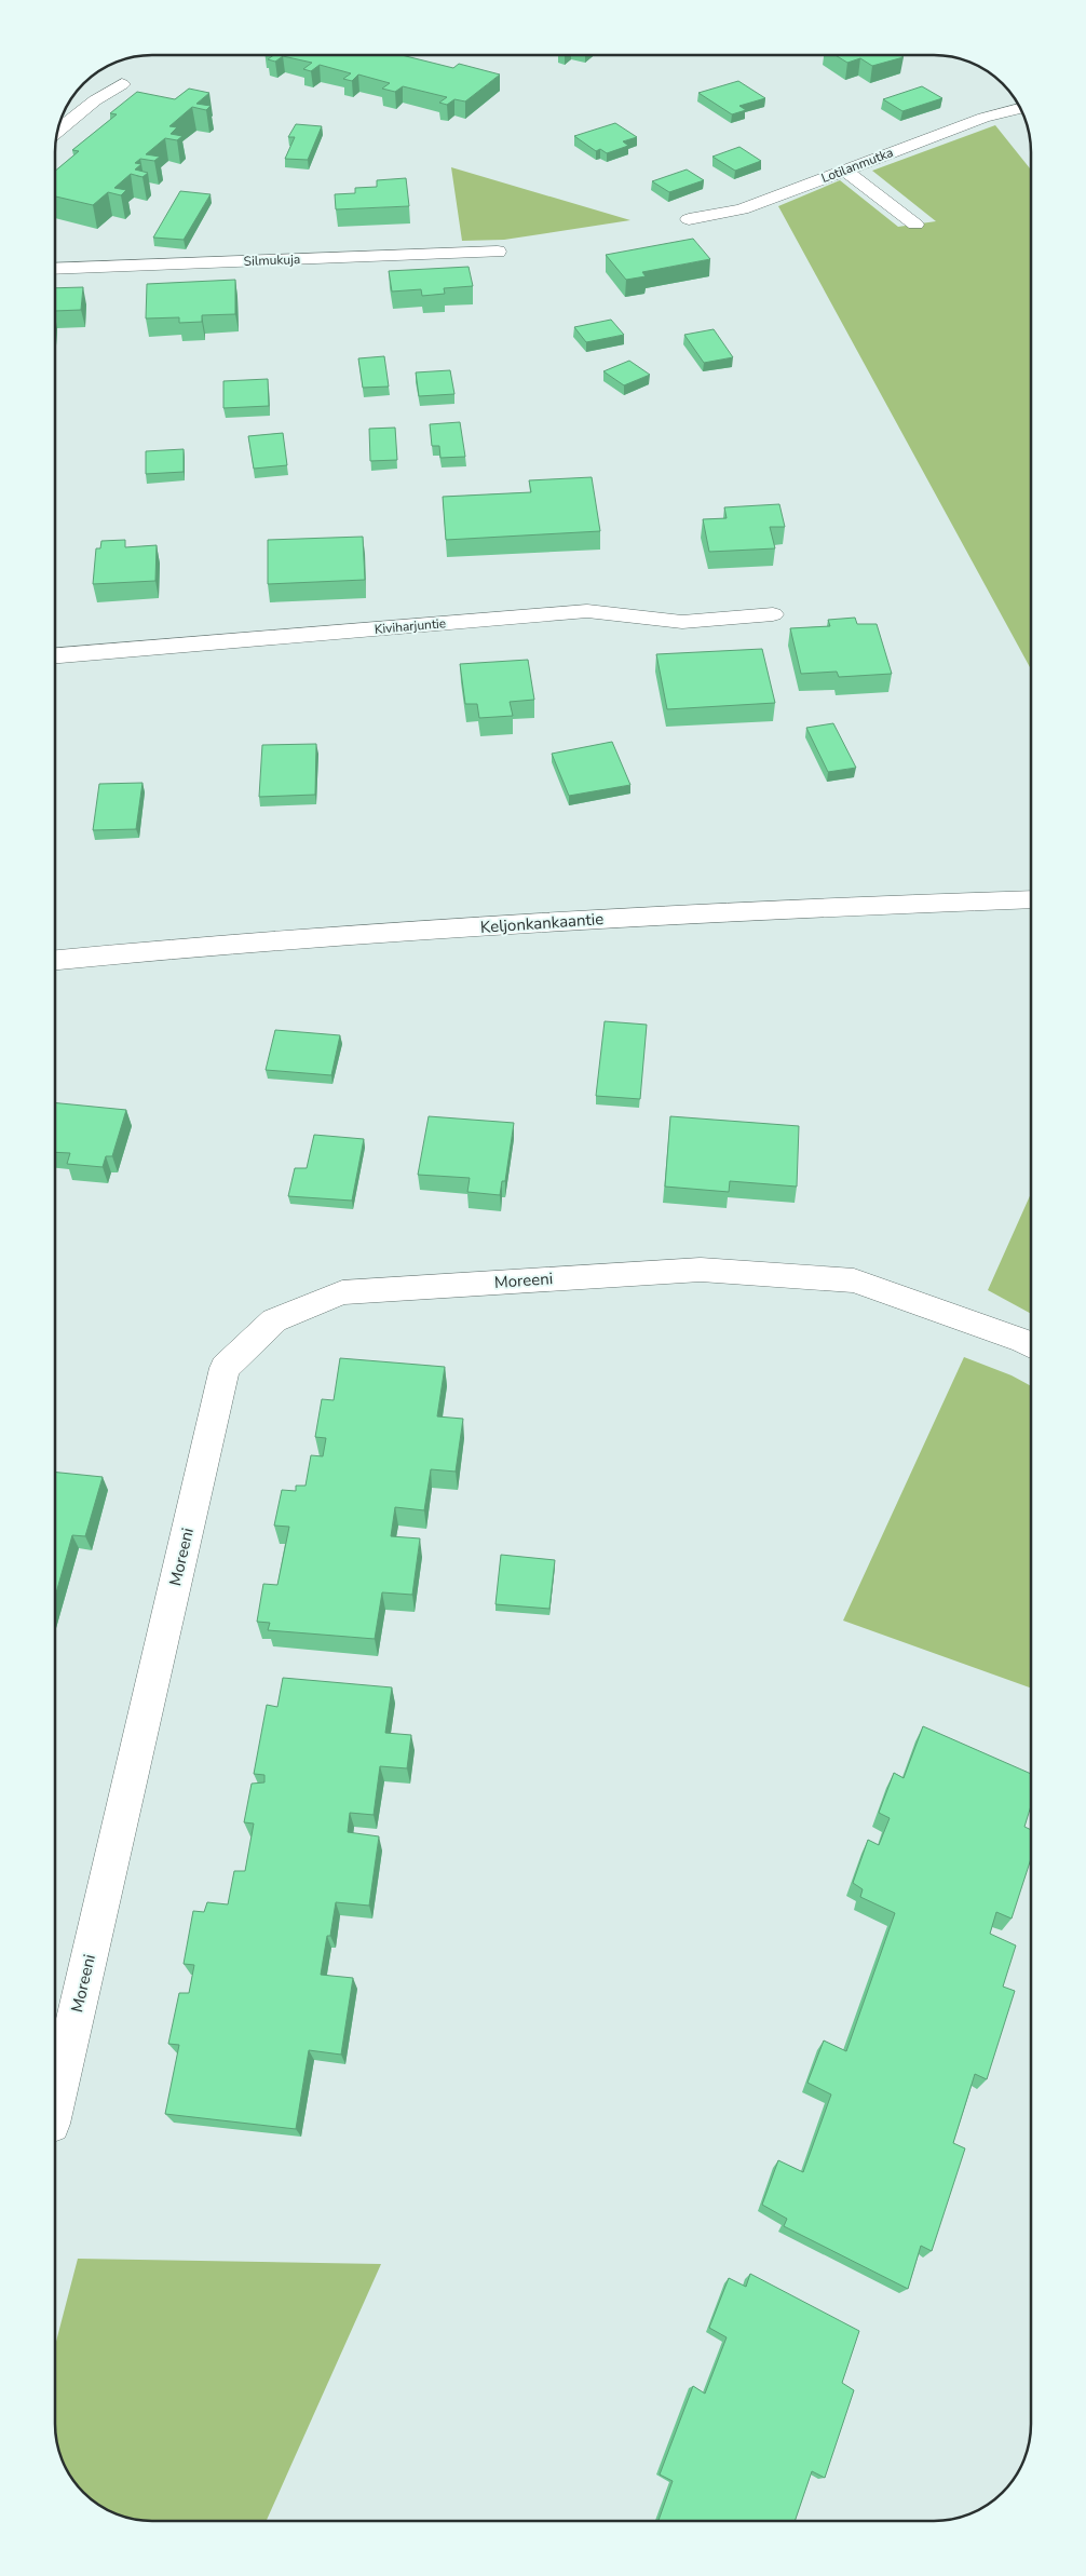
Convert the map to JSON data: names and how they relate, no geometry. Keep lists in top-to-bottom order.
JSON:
{
  "streets": {
    "street": [
      "Lotilanmutka",
      "Silmukuja",
      "Kiviharjuntie",
      "Keljonkankaantie",
      "Moreeni"
    ]
  }
}
